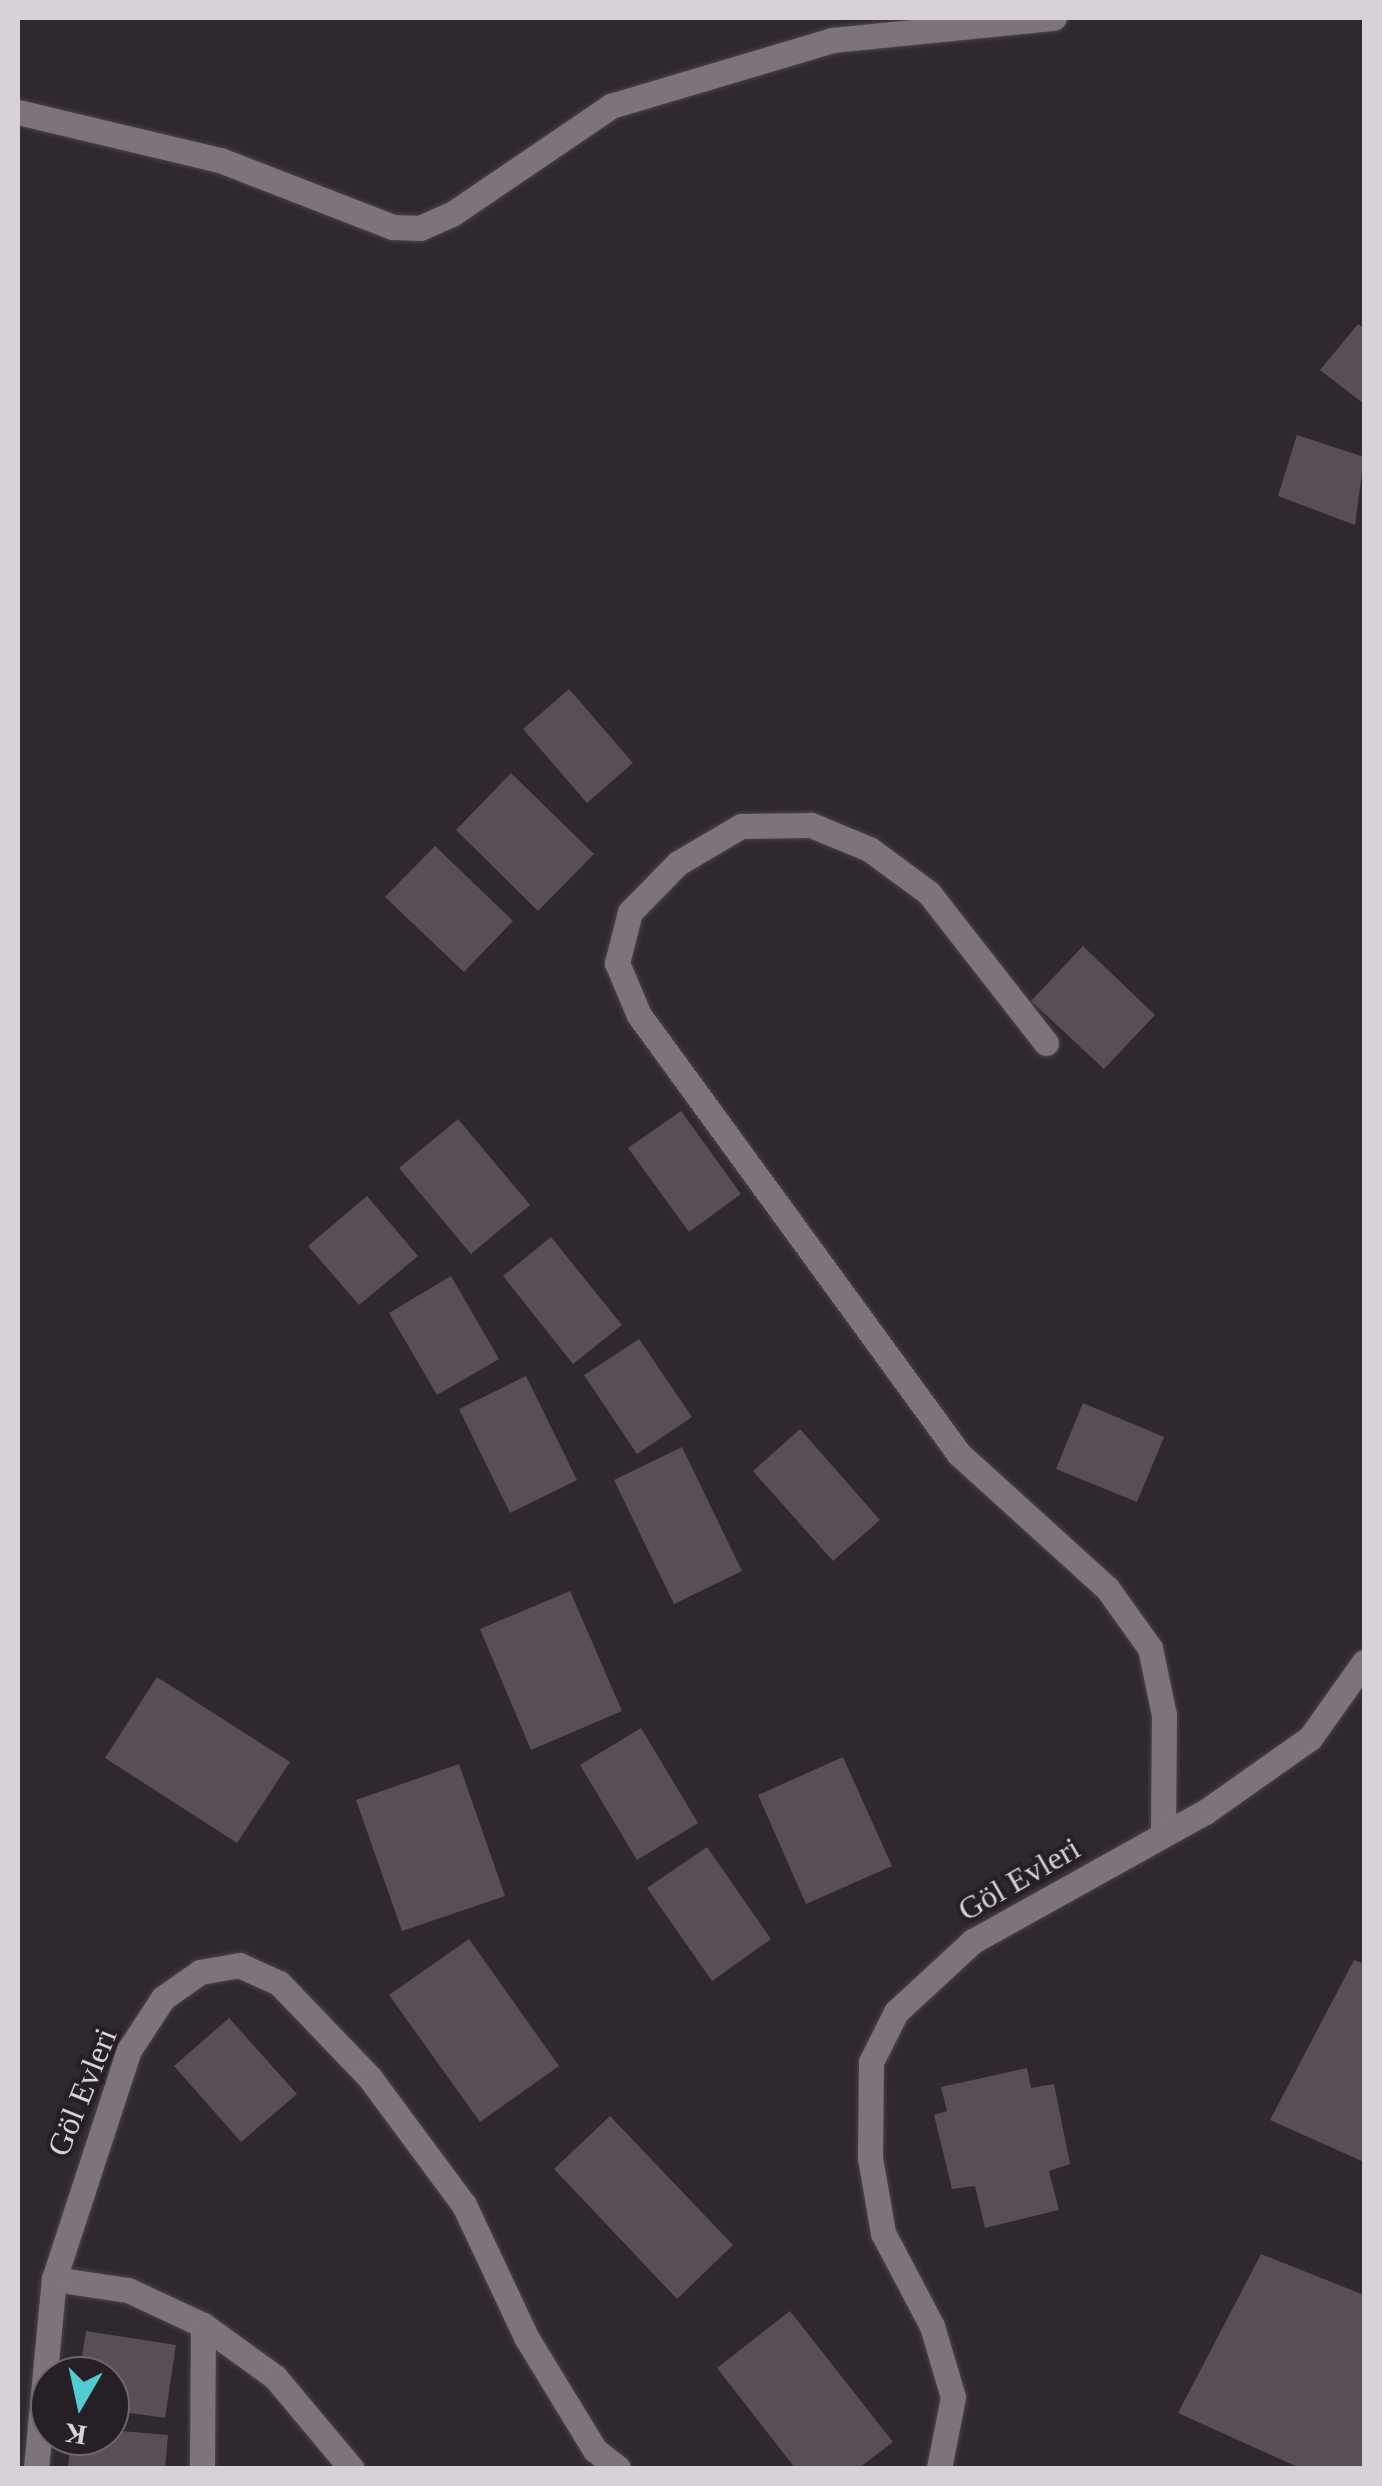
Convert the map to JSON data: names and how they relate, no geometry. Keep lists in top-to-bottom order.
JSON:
{
  "streets": {
    "street": ["Göl Evleri"]
  },
  "north": "bottom"
}
